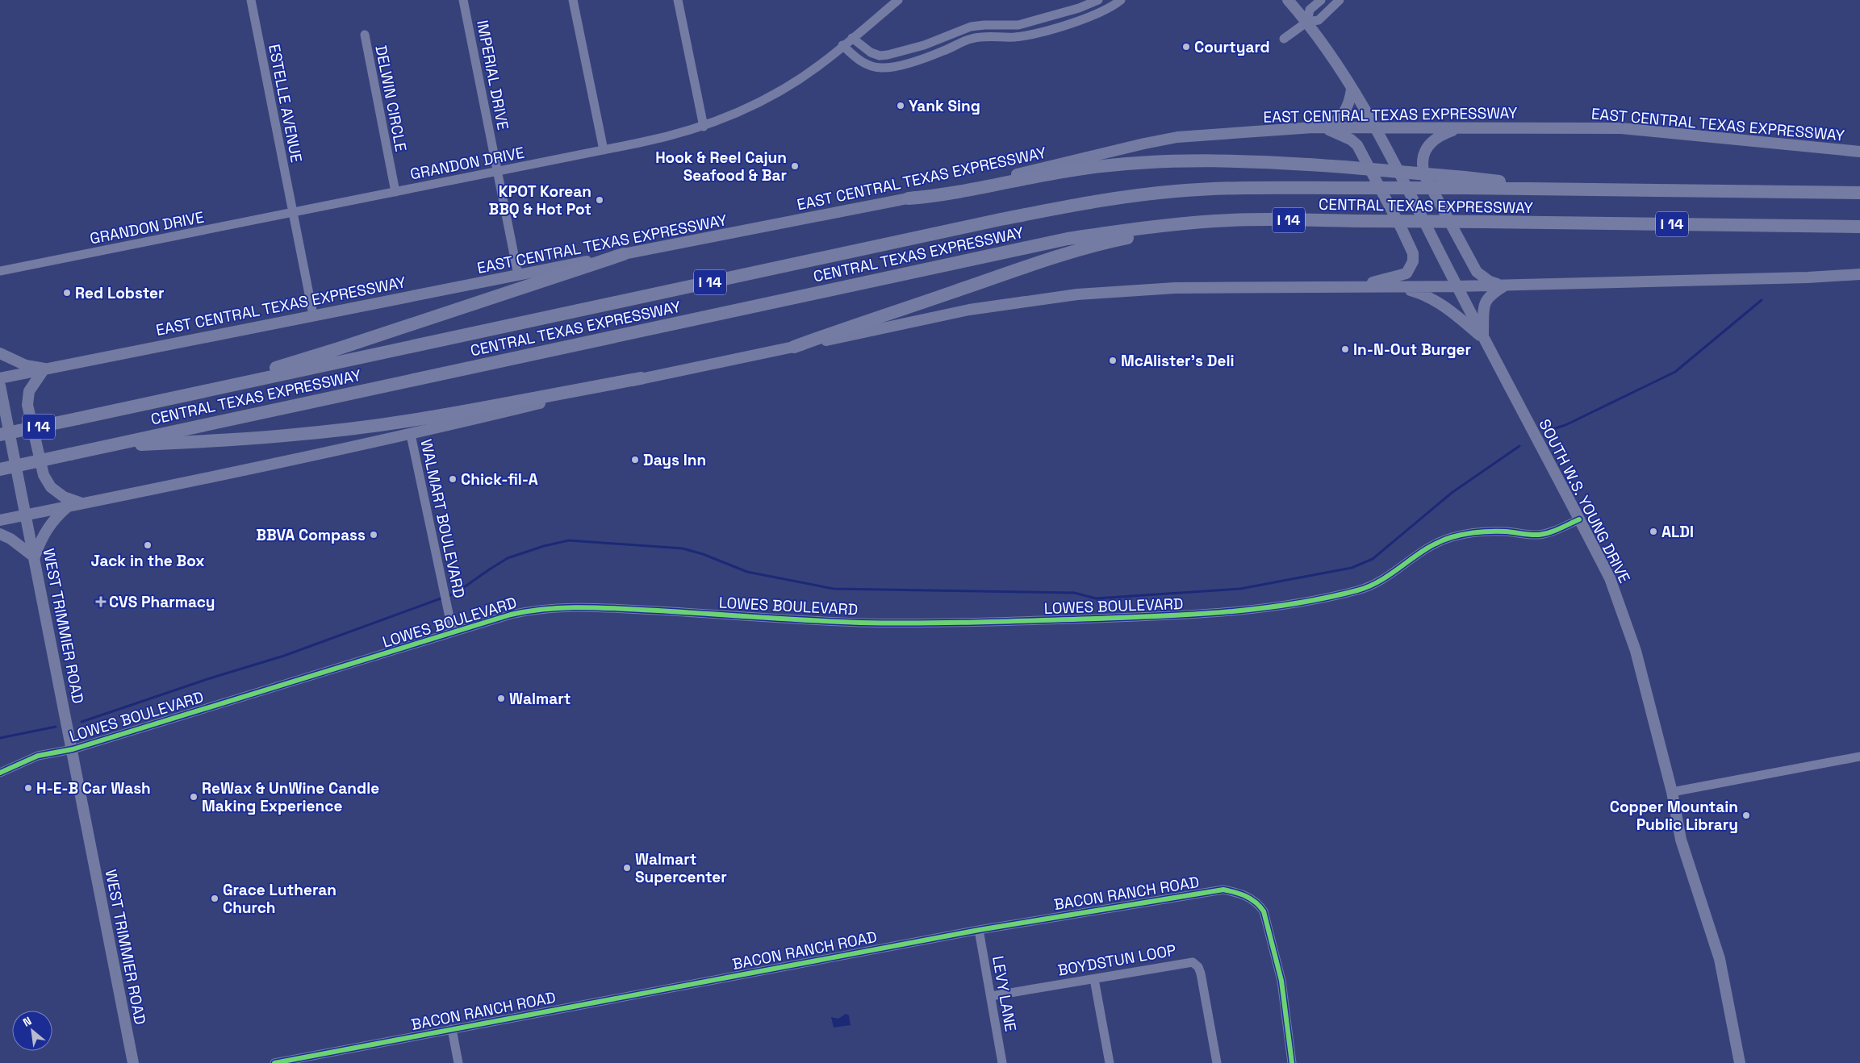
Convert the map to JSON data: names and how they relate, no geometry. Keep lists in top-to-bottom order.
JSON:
{
  "streets": {
    "highway": ["CENTRAL TEXAS EXPRESSWAY", "I 14"],
    "main road": ["EAST CENTRAL TEXAS EXPRESSWAY", "SOUTH W.S. YOUNG DRIVE", "WEST TRIMMIER ROAD"],
    "street": [
      "IMPERIAL DRIVE",
      "DELWIN CIRCLE",
      "ESTELLE AVENUE",
      "GRANDON DRIVE",
      "WALMART BOULEVARD",
      "LOWES BOULEVARD",
      "BACON RANCH ROAD",
      "BOYDSTUN LOOP",
      "LEVY LANE"
    ]
  },
  "crossings": [
    ["IMPERIAL DRIVE", "EAST CENTRAL TEXAS EXPRESSWAY"],
    ["IMPERIAL DRIVE", "GRANDON DRIVE"],
    ["DELWIN CIRCLE", "GRANDON DRIVE"],
    ["ESTELLE AVENUE", "EAST CENTRAL TEXAS EXPRESSWAY"],
    ["ESTELLE AVENUE", "GRANDON DRIVE"],
    ["EAST CENTRAL TEXAS EXPRESSWAY", "SOUTH W.S. YOUNG DRIVE"],
    ["SOUTH W.S. YOUNG DRIVE", "LOWES BOULEVARD"],
    ["WALMART BOULEVARD", "LOWES BOULEVARD"],
    ["LOWES BOULEVARD", "WEST TRIMMIER ROAD"],
    ["BACON RANCH ROAD", "LEVY LANE"],
    ["BOYDSTUN LOOP", "LEVY LANE"]
  ],
  "places": {
    "other": [
      "Courtyard",
      "Yank Sing",
      "Hook & Reel Cajun Seafood & Bar",
      "KPOT Korean BBQ & Hot Pot",
      "Red Lobster",
      "In-N-Out Burger",
      "McAlister's Deli",
      "Days Inn",
      "Chick-fil-A",
      "ALDI",
      "BBVA Compass",
      "Jack in the Box",
      "Walmart",
      "H-E-B Car Wash",
      "ReWax & UnWine Candle Making Experience",
      "Copper Mountain Public Library",
      "Walmart Supercenter",
      "Grace Lutheran Church"
    ],
    "health": ["CVS Pharmacy"]
  },
  "north": "top left"
}
